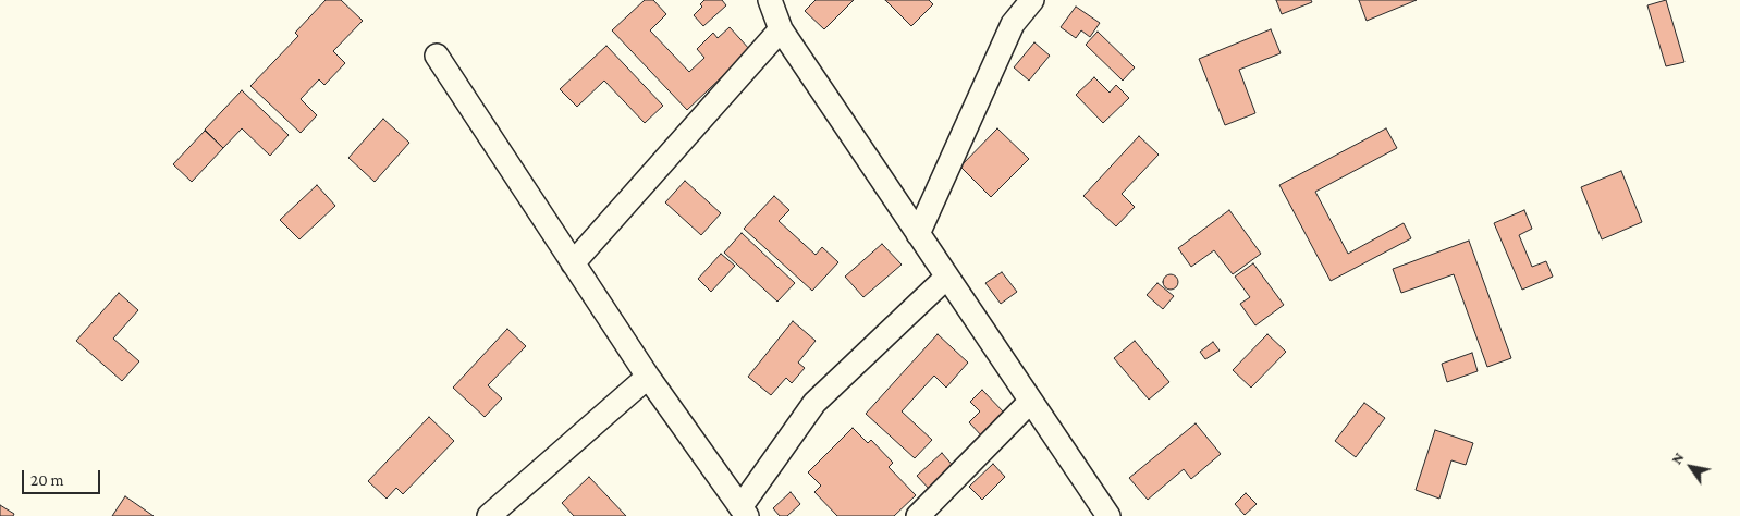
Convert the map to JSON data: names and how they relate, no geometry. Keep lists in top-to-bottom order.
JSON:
{
  "scale_bar": "20 m",
  "north": "top left"
}
